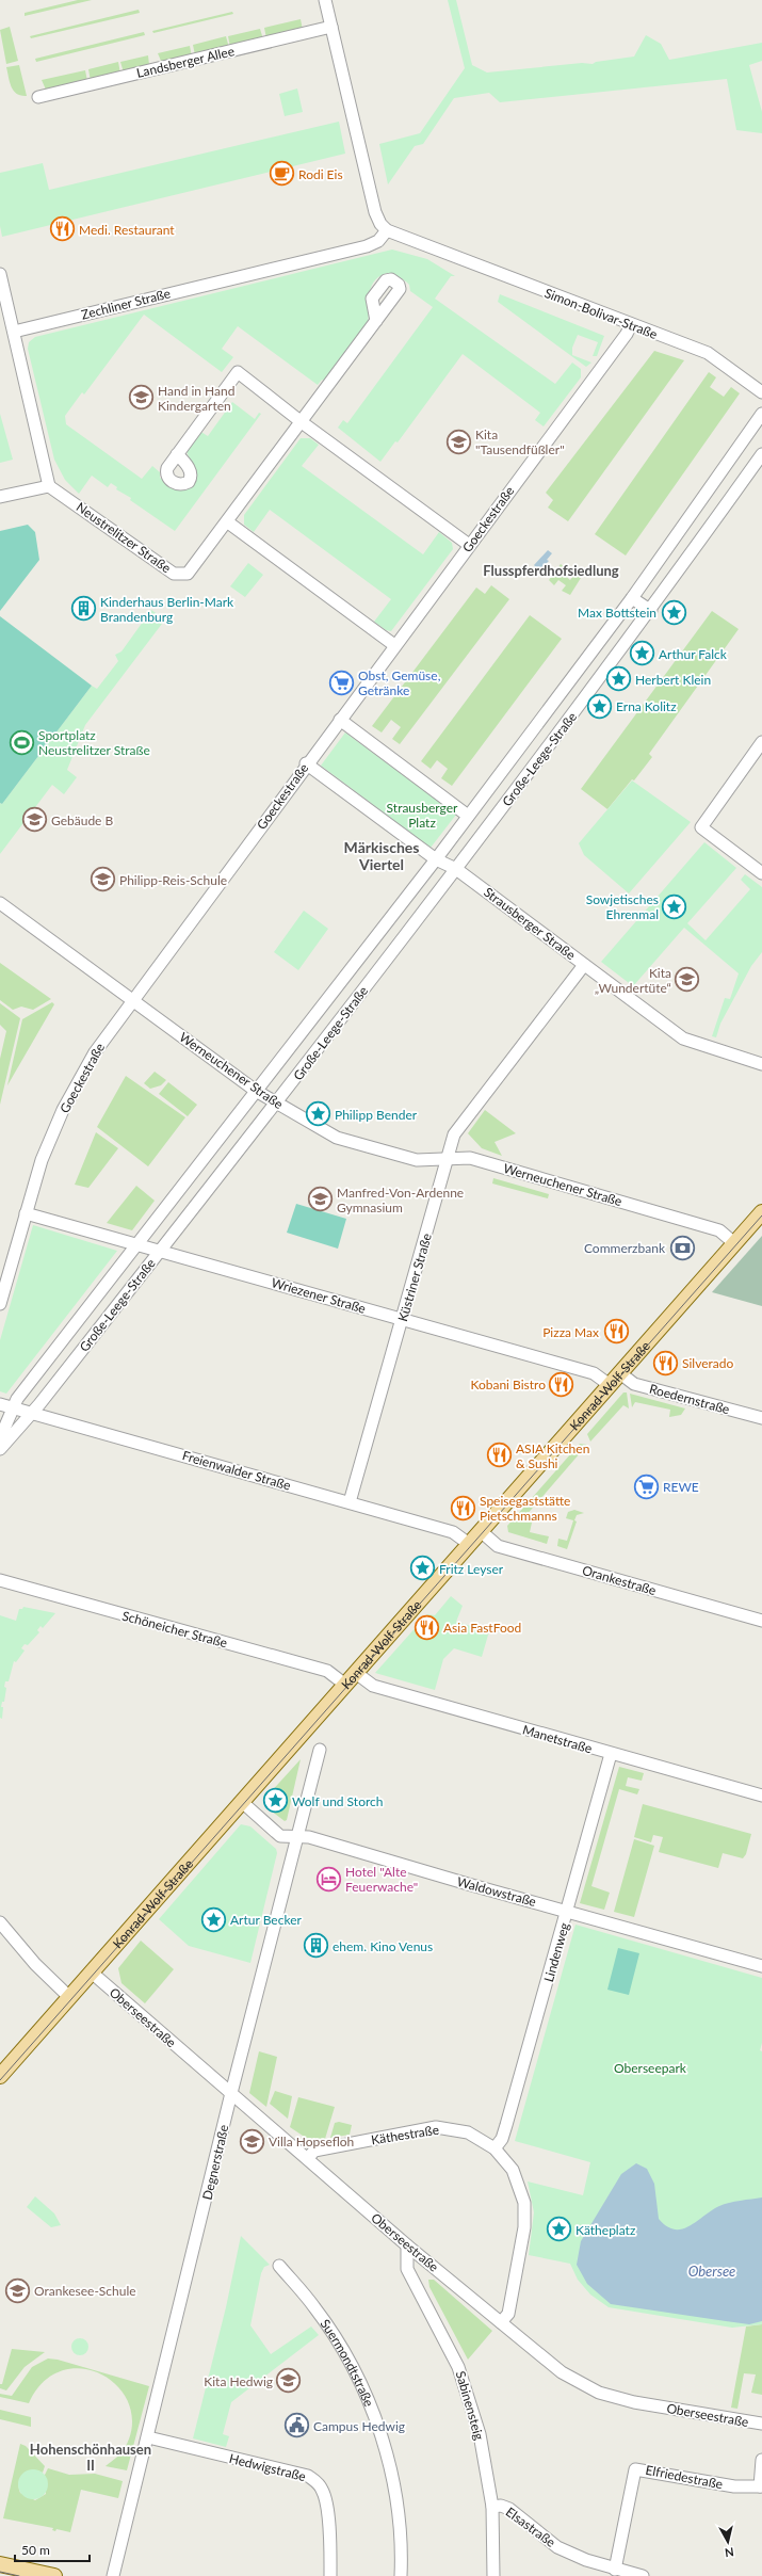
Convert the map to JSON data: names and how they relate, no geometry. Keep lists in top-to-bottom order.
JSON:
{
  "streets": {
    "main road": ["Konrad-Wolf-Straße"],
    "street": [
      "Landsberger Allee",
      "Zechliner Straße",
      "Simon-Bolivar-Straße",
      "Goeckestraße",
      "Neustrelitzer Straße",
      "Große-Leege-Straße",
      "Strausberger Straße",
      "Werneuchener Straße",
      "Küstriner Straße",
      "Wriezener Straße",
      "Roedernstraße",
      "Freienwalder Straße",
      "Orankestraße",
      "Schöneicher Straße",
      "Manetstraße",
      "Waldowstraße",
      "Lindenweg",
      "Oberseestraße",
      "Käthestraße",
      "Degnerstraße",
      "Suermondtstraße",
      "Sabinensteig",
      "Hedwigstraße",
      "Elfriedestraße",
      "Elsastraße"
    ]
  },
  "crossings": [
    ["Zechliner Straße", "Simon-Bolivar-Straße"],
    ["Simon-Bolivar-Straße", "Goeckestraße"],
    ["Goeckestraße", "Strausberger Straße"],
    ["Goeckestraße", "Werneuchener Straße"],
    ["Goeckestraße", "Wriezener Straße"],
    ["Große-Leege-Straße", "Strausberger Straße"],
    ["Große-Leege-Straße", "Werneuchener Straße"],
    ["Große-Leege-Straße", "Wriezener Straße"],
    ["Große-Leege-Straße", "Freienwalder Straße"],
    ["Strausberger Straße", "Küstriner Straße"],
    ["Werneuchener Straße", "Küstriner Straße"],
    ["Werneuchener Straße", "Konrad-Wolf-Straße"],
    ["Küstriner Straße", "Wriezener Straße"],
    ["Küstriner Straße", "Freienwalder Straße"],
    ["Wriezener Straße", "Konrad-Wolf-Straße"],
    ["Konrad-Wolf-Straße", "Roedernstraße"],
    ["Konrad-Wolf-Straße", "Freienwalder Straße"],
    ["Konrad-Wolf-Straße", "Orankestraße"],
    ["Konrad-Wolf-Straße", "Schöneicher Straße"],
    ["Konrad-Wolf-Straße", "Manetstraße"],
    ["Konrad-Wolf-Straße", "Waldowstraße"],
    ["Konrad-Wolf-Straße", "Oberseestraße"],
    ["Manetstraße", "Lindenweg"],
    ["Waldowstraße", "Lindenweg"],
    ["Waldowstraße", "Degnerstraße"],
    ["Lindenweg", "Käthestraße"],
    ["Oberseestraße", "Käthestraße"],
    ["Oberseestraße", "Degnerstraße"],
    ["Oberseestraße", "Sabinensteig"],
    ["Degnerstraße", "Hedwigstraße"],
    ["Sabinensteig", "Elsastraße"],
    ["Elfriedestraße", "Elsastraße"]
  ],
  "districts": ["Flusspferdhofsiedlung", "Märkisches Viertel", "Hohenschönhausen II"],
  "water": ["Obersee"],
  "parks": ["Strausberger Platz", "Oberseepark"],
  "places": {
    "cafe": ["Rodi Eis"],
    "restaurant": [
      "Medi. Restaurant",
      "Pizza Max",
      "Silverado",
      "Kobani Bistro",
      "ASIA Kitchen & Sushi",
      "Speisegaststätte Pietschmanns",
      "Asia FastFood"
    ],
    "school or university": [
      "Hand in Hand Kindergarten",
      "Kita \"Tausendfüßler\"",
      "Gebäude B",
      "Philipp-Reis-Schule",
      "Kita „Wundertüte“",
      "Manfred-Von-Ardenne Gymnasium",
      "Villa Hopsefloh",
      "Orankesee-Schule",
      "Kita Hedwig"
    ],
    "building": ["Kinderhaus Berlin-Mark Brandenburg", "ehem. Kino Venus"],
    "place": [
      "Max Bottstein",
      "Arthur Falck",
      "Herbert Klein",
      "Erna Kolitz",
      "Sowjetisches Ehrenmal",
      "Philipp Bender",
      "Fritz Leyser",
      "Wolf und Storch",
      "Artur Becker",
      "Kätheplatz"
    ],
    "supermarket": ["Obst, Gemüse, Getränke", "REWE"],
    "sports": ["Sportplatz Neustrelitzer Straße"],
    "bank": ["Commerzbank"],
    "hotel": ["Hotel \"Alte Feuerwache\""],
    "public building": ["Campus Hedwig"]
  },
  "scale_bar": "50 m",
  "north": "bottom"
}
